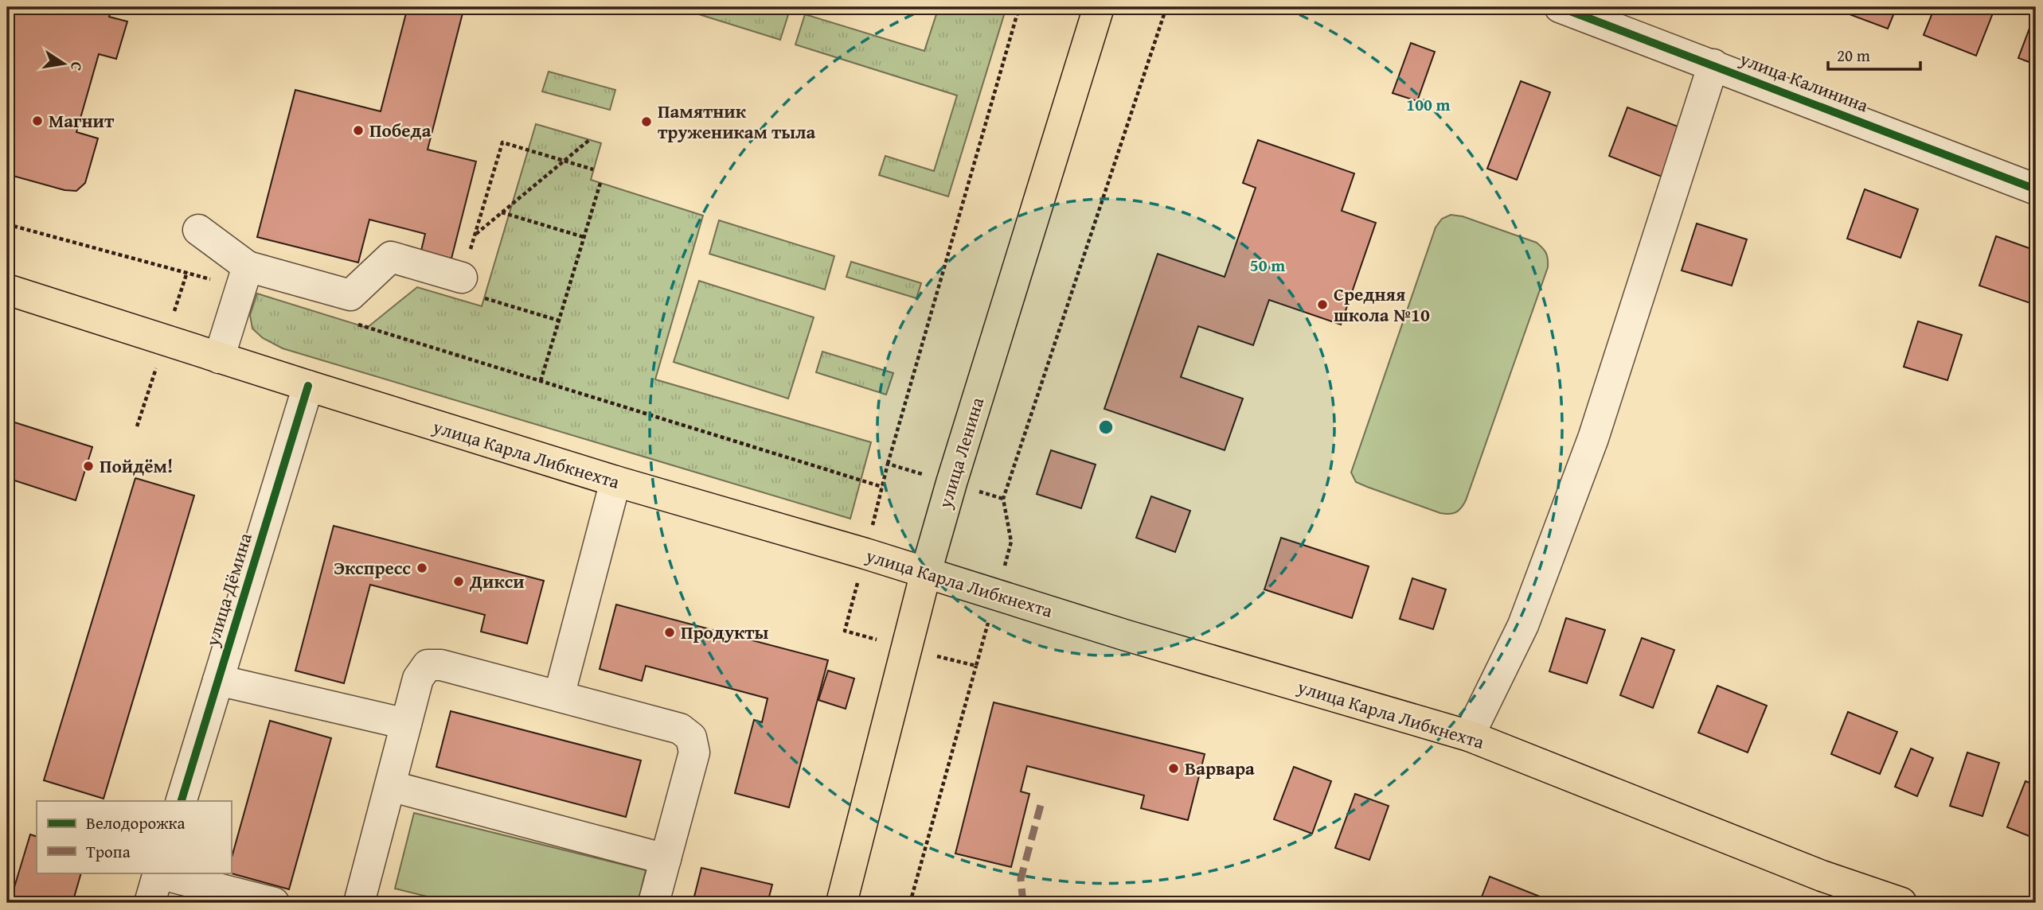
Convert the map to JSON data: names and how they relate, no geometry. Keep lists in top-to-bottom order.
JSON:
{
  "streets": {
    "main road": ["улица Ленина", "улица Карла Либкнехта"],
    "street": ["улица Калинина", "улица Дёмина"]
  },
  "crossings": [
    ["улица Ленина", "улица Карла Либкнехта"],
    ["улица Карла Либкнехта", "улица Дёмина"]
  ],
  "places": [
    "Магнит",
    "Памятник труженикам тыла",
    "Победа",
    "Средняя школа №10",
    "Пойдём!",
    "Экспресс",
    "Дикси",
    "Продукты",
    "Варвара"
  ],
  "legend": ["Велодорожка", "Тропа"],
  "scale_bar": "20 m",
  "north": "right",
  "rings": ["100 m", "50 m"]
}
